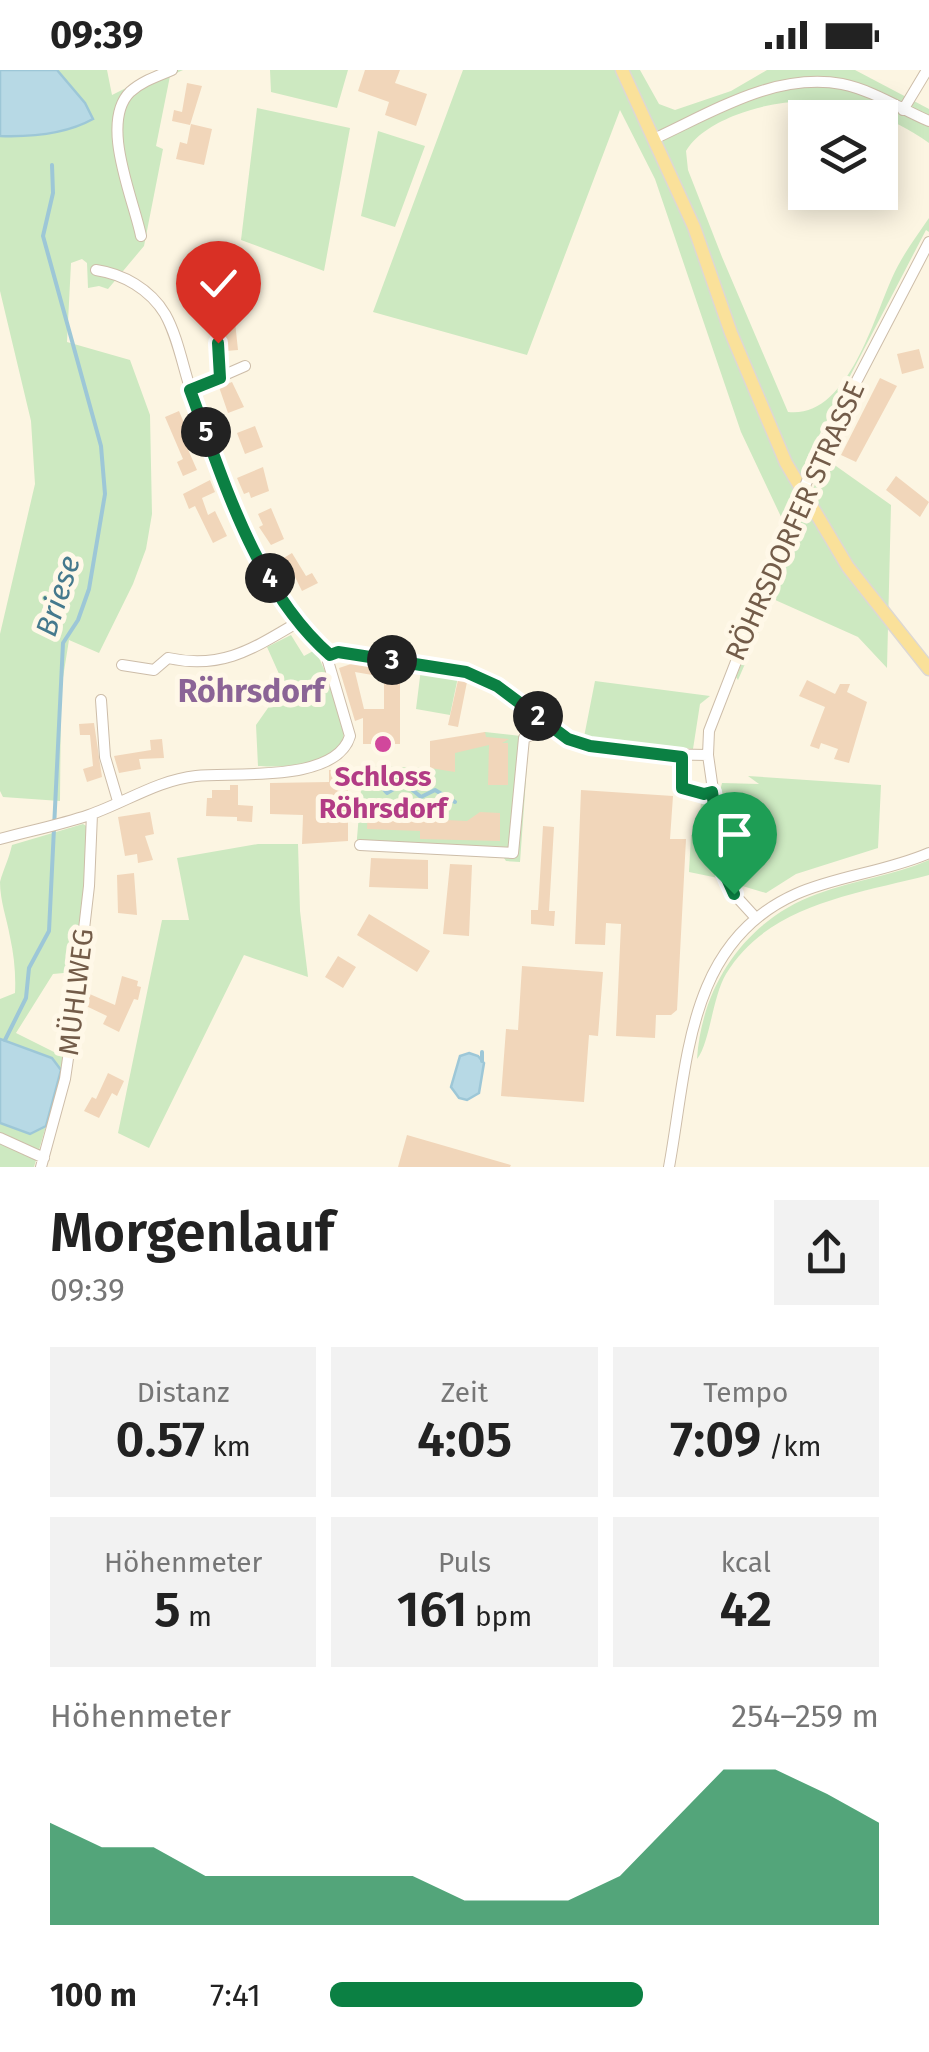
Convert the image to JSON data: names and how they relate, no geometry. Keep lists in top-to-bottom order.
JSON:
{
  "streets": {
    "street": ["RÖHRSDORFER STRASSE", "MÜHLWEG"]
  },
  "districts": ["Röhrsdorf"],
  "water": ["Briese"],
  "places": ["Schloss Röhrsdorf"],
  "page": {
    "status": "09:39",
    "pins": [
      "5",
      "4",
      "3",
      "2"
    ],
    "heading": ["Morgenlauf", "09:39"],
    "stats": [
      ["Distanz", "0.57 km"],
      ["Zeit", "4:05"],
      ["Tempo", "7:09 /km"],
      ["Höhenmeter", "5 m"],
      ["Puls", "161 bpm"],
      ["kcal", "42"]
    ],
    "chart": ["Höhenmeter", "254–259 m"],
    "list": [
      {
        "name": "100 m",
        "note": "7:41"
      }
    ]
  }
}
